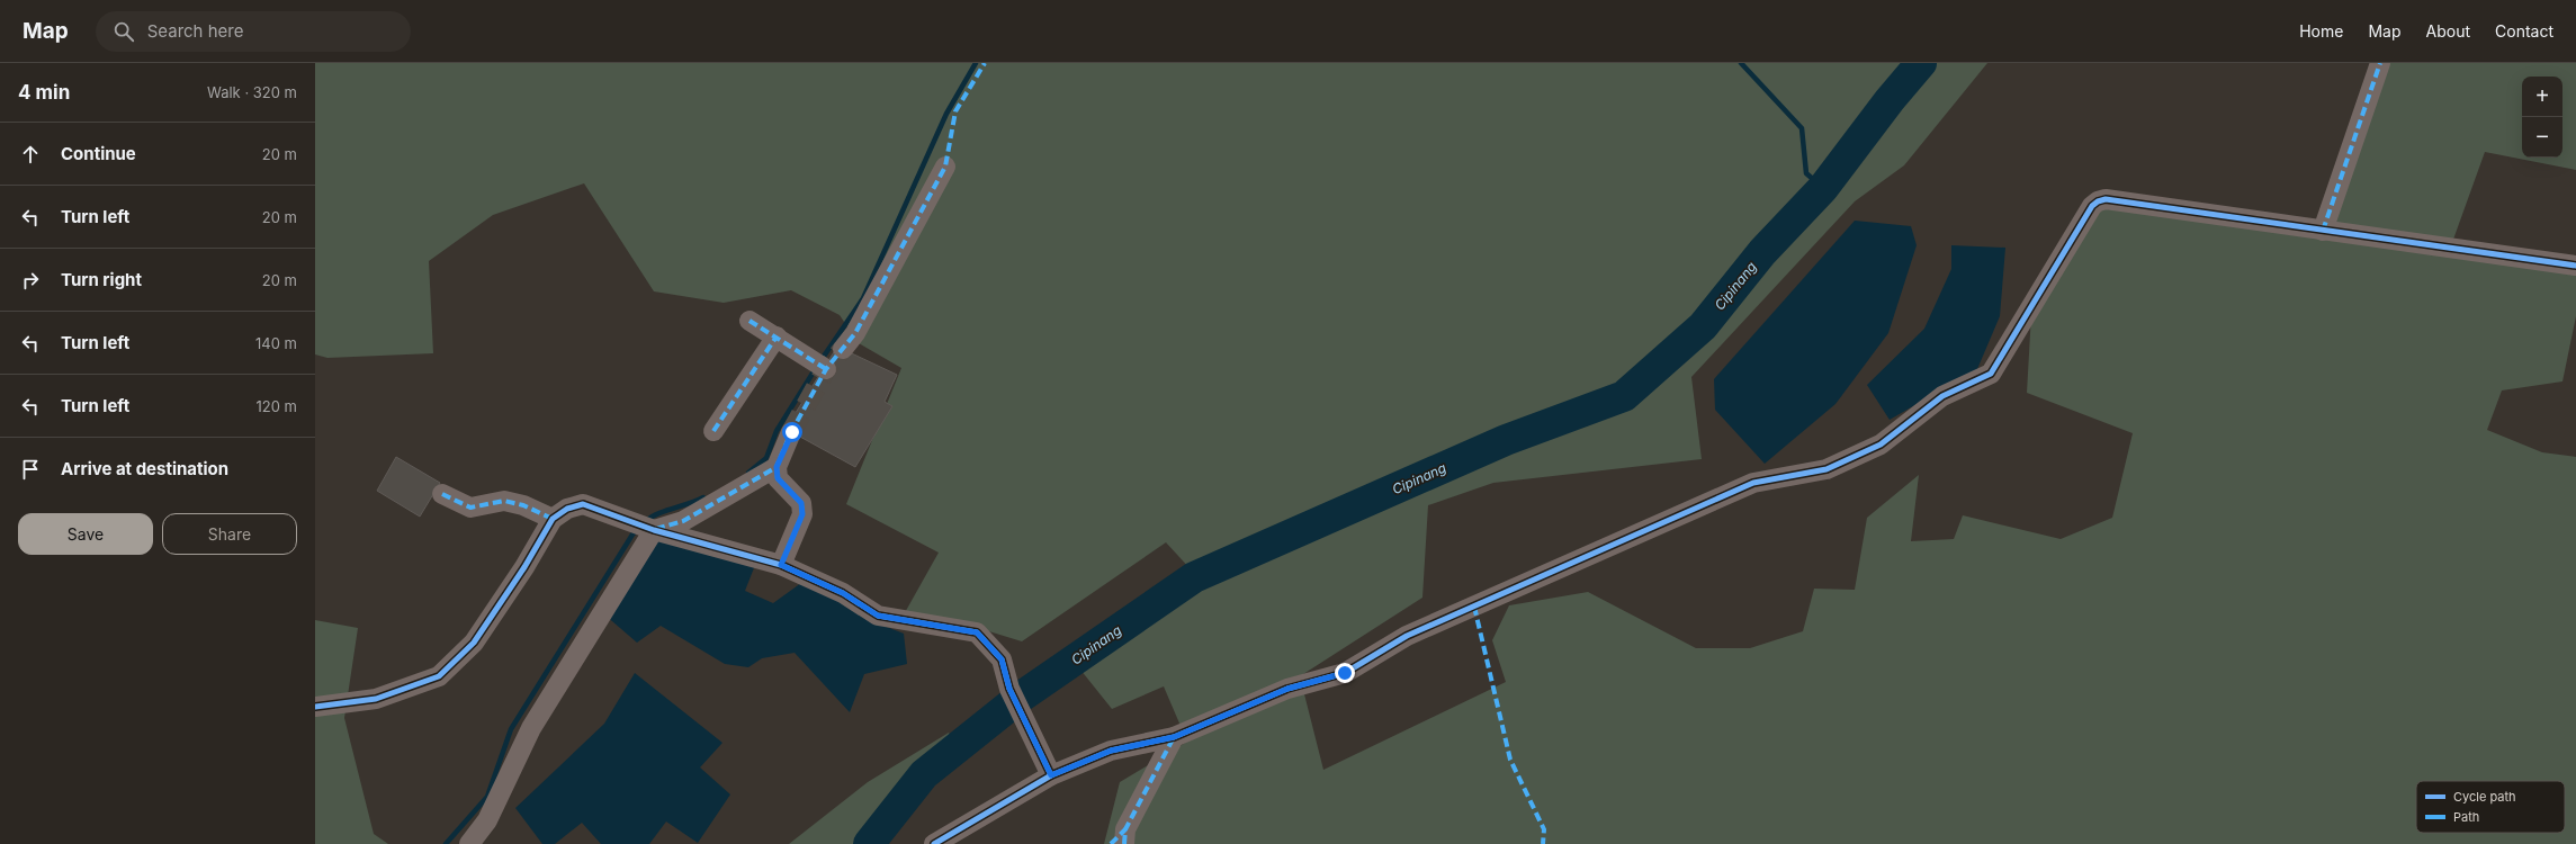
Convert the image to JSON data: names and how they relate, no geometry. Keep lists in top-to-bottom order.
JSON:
{
  "water": ["Cipinang"],
  "legend": ["Cycle path", "Path"],
  "page": {
    "header": "Map",
    "search": "Search here",
    "nav": [
      "Home",
      "Map",
      "About",
      "Contact"
    ],
    "heading": ["4 min", "Walk · 320 m"],
    "map_buttons": ["+", "−"],
    "list": [
      ["Continue", "20 m"],
      ["Turn left", "20 m"],
      ["Turn right", "20 m"],
      ["Turn left", "140 m"],
      ["Turn left", "120 m"],
      "Arrive at destination"
    ],
    "buttons": ["Save", "Share"]
  }
}
